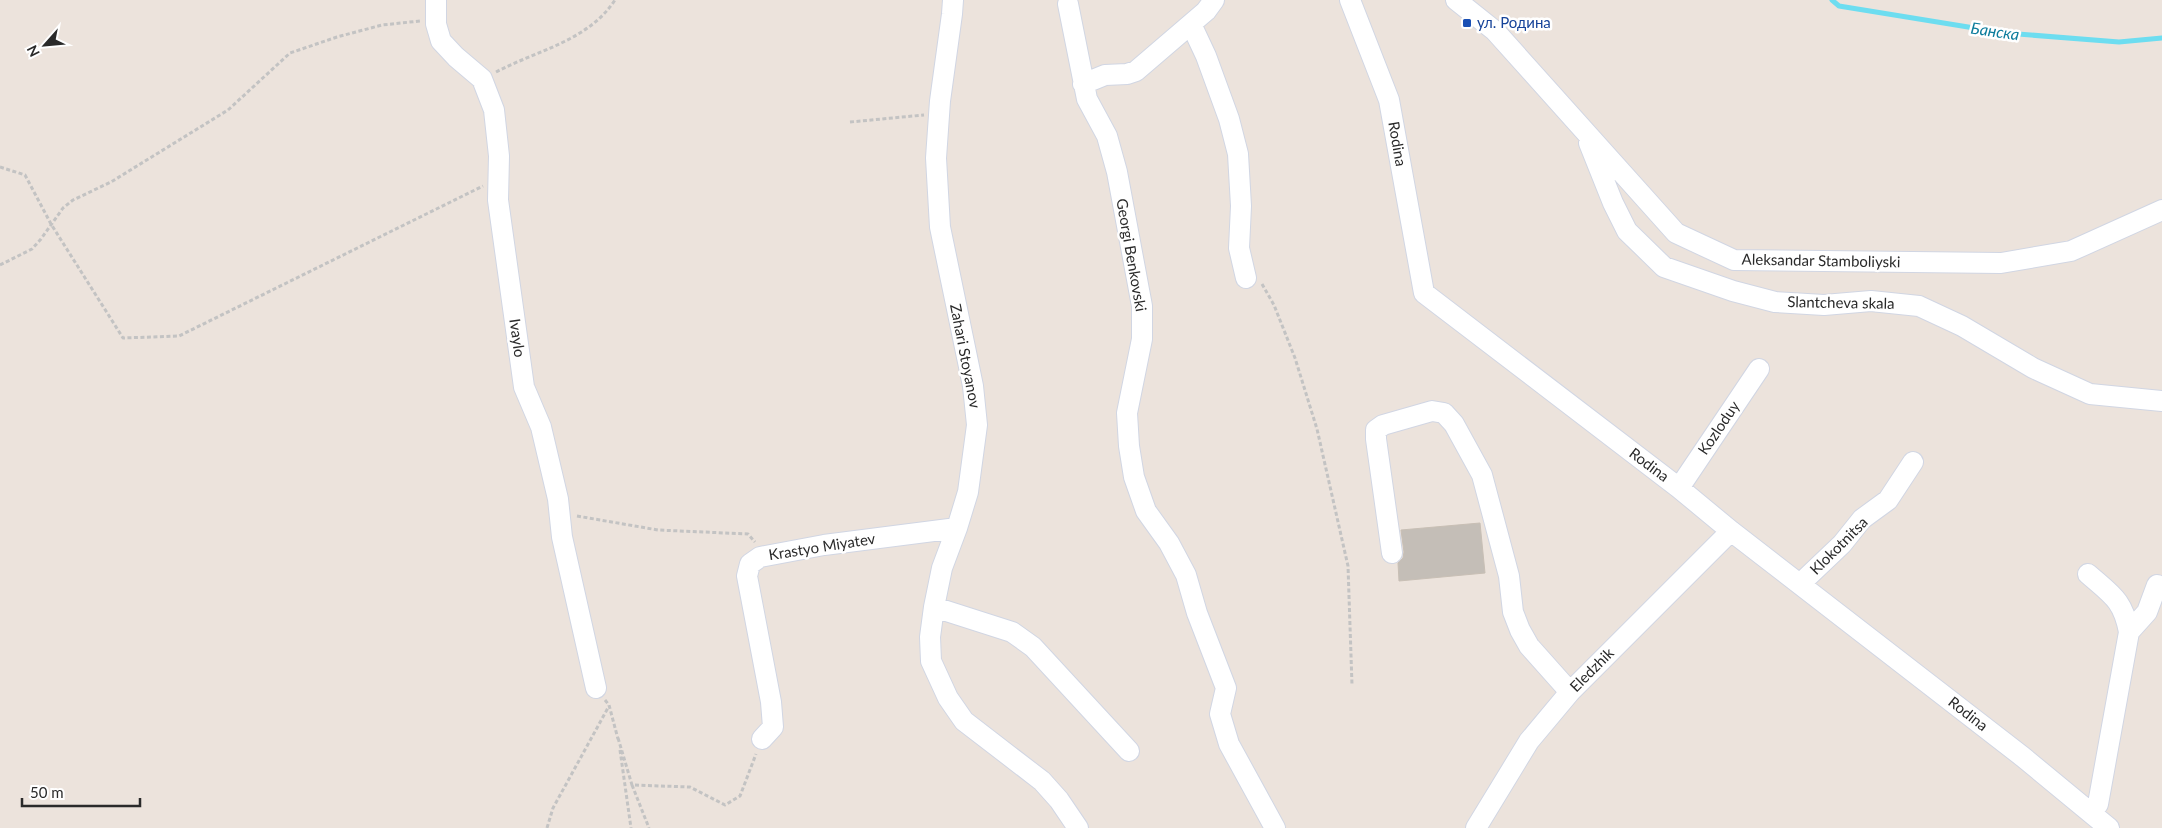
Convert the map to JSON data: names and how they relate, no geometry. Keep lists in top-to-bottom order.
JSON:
{
  "streets": {
    "street": [
      "Rodina",
      "Georgi Benkovski",
      "Aleksandar Stamboliyski",
      "Slantcheva skala",
      "Ivaylo",
      "Zahari Stoyanov",
      "Kozloduy",
      "Klokotnitsa",
      "Krastyo Miyatev",
      "Eledzhik"
    ]
  },
  "crossings": [
    ["Rodina", "Kozloduy"],
    ["Rodina", "Klokotnitsa"],
    ["Rodina", "Eledzhik"],
    ["Aleksandar Stamboliyski", "Slantcheva skala"],
    ["Zahari Stoyanov", "Krastyo Miyatev"]
  ],
  "water": ["Банска"],
  "places": {
    "transit": ["ул. Родина"]
  },
  "scale_bar": "50 m",
  "north": "bottom left"
}
